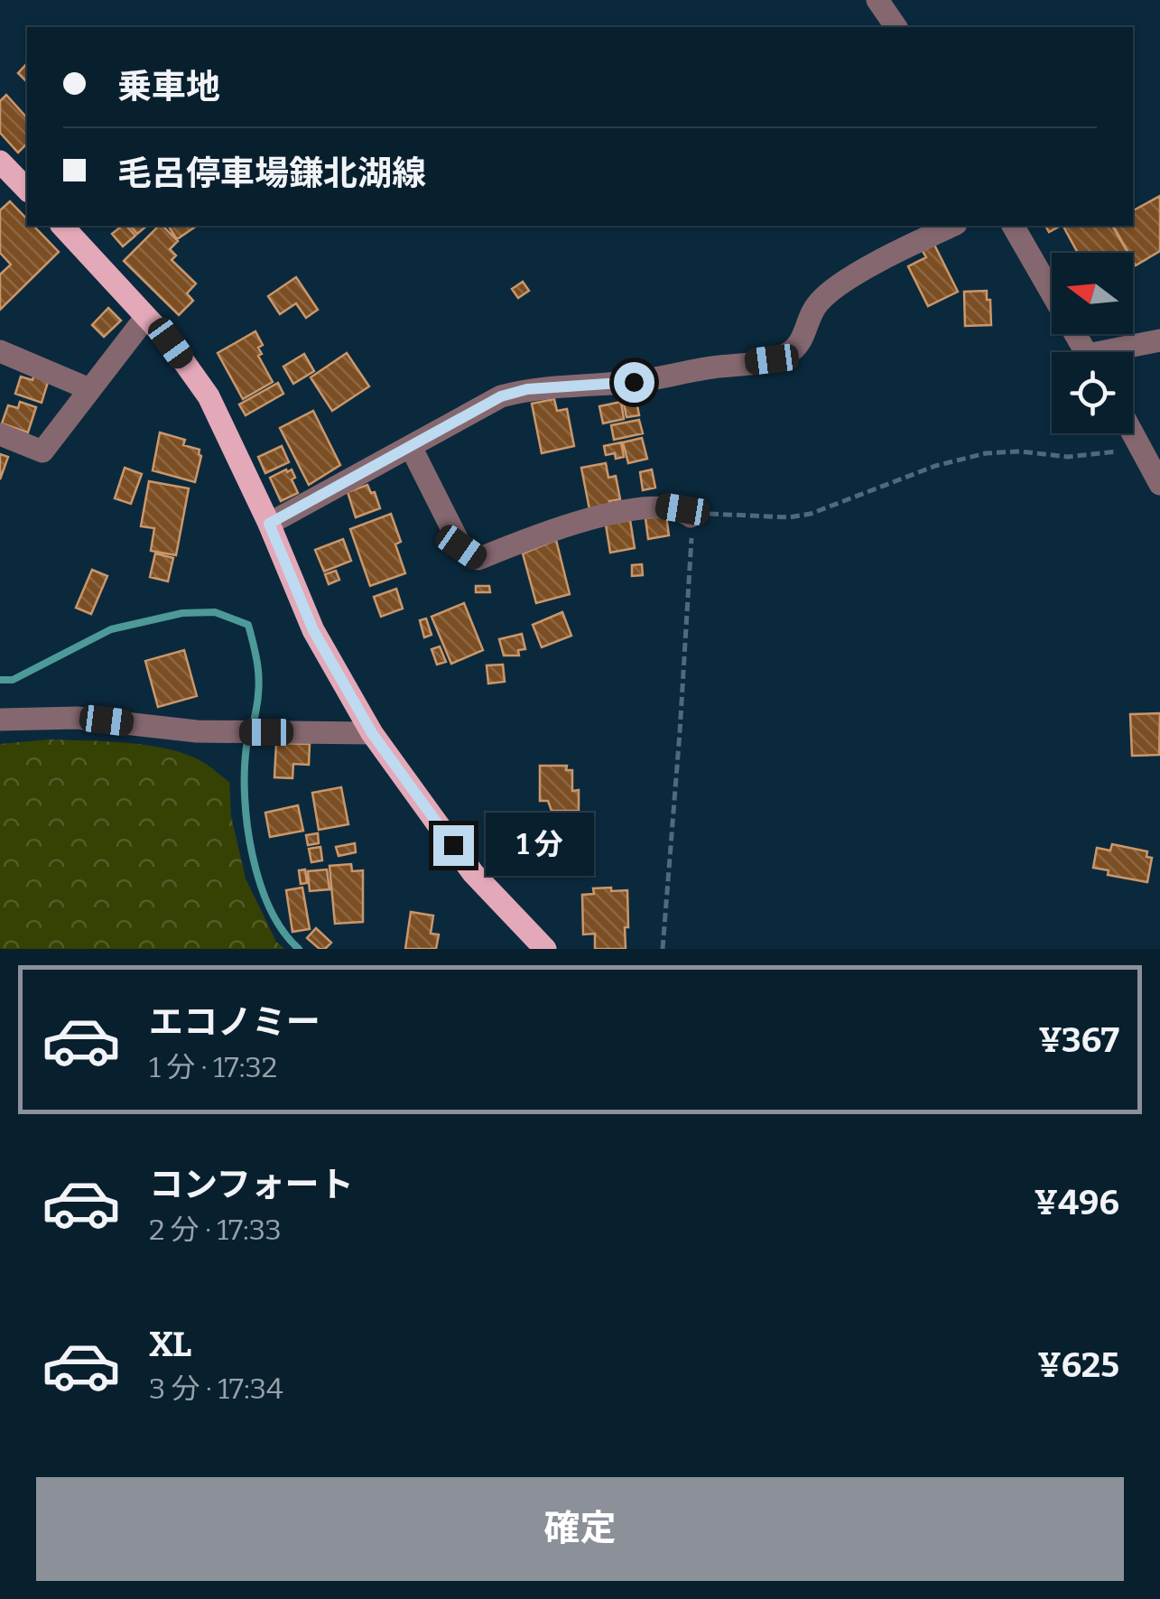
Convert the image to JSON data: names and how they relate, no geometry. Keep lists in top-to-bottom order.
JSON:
{
  "north": "left",
  "page": {
    "banner": ["乗車地", "毛呂停車場鎌北湖線"],
    "bubble": "1 分",
    "list": [
      {
        "name": "エコノミー",
        "note": "1 分 · 17:32",
        "value": "¥367"
      },
      {
        "name": "コンフォート",
        "note": "2 分 · 17:33",
        "value": "¥496"
      },
      {
        "name": "XL",
        "note": "3 分 · 17:34",
        "value": "¥625"
      }
    ],
    "buttons": "確定"
  }
}
